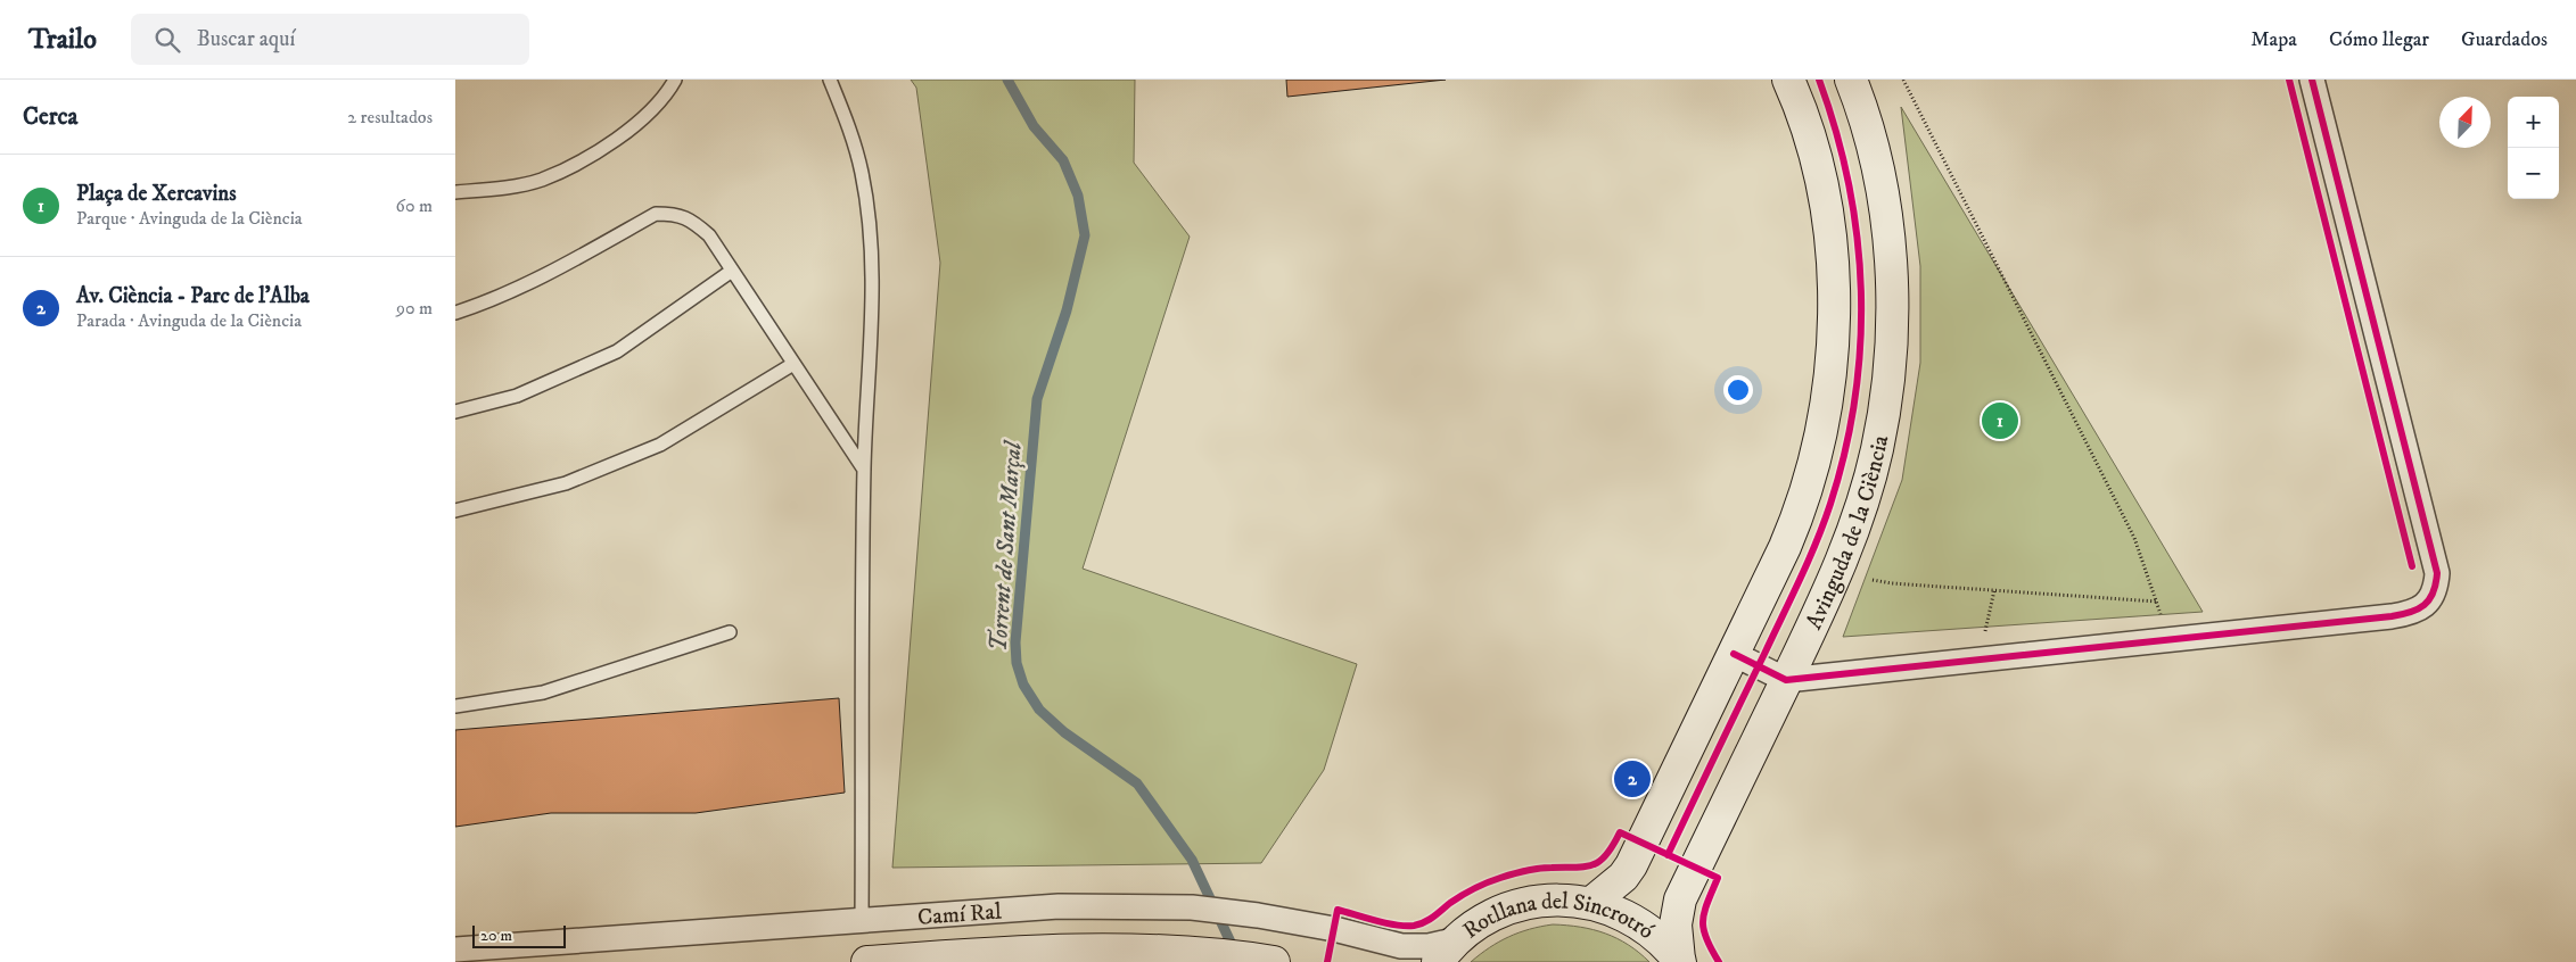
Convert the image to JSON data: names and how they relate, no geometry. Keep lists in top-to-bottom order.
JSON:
{
  "streets": {
    "street": ["Avinguda de la Ciència", "Camí Ral", "Rotllana del Sincrotró"]
  },
  "crossings": [
    ["Avinguda de la Ciència", "Rotllana del Sincrotró"],
    ["Camí Ral", "Rotllana del Sincrotró"]
  ],
  "water": ["Torrent de Sant Marçal"],
  "scale_bar": "20 m",
  "north": "top right",
  "page": {
    "header": "Trailo",
    "search": "Buscar aquí",
    "nav": ["Mapa", "Cómo llegar", "Guardados"],
    "heading": ["Cerca", "2 resultados"],
    "map_buttons": ["+", "−"],
    "list": [
      {
        "mark": "1",
        "name": "Plaça de Xercavins",
        "note": "Parque · Avinguda de la Ciència",
        "value": "60 m"
      },
      {
        "mark": "2",
        "name": "Av. Ciència - Parc de l'Alba",
        "note": "Parada · Avinguda de la Ciència",
        "value": "90 m"
      }
    ],
    "pins": ["1", "2"],
    "scale": "20 m"
  }
}
